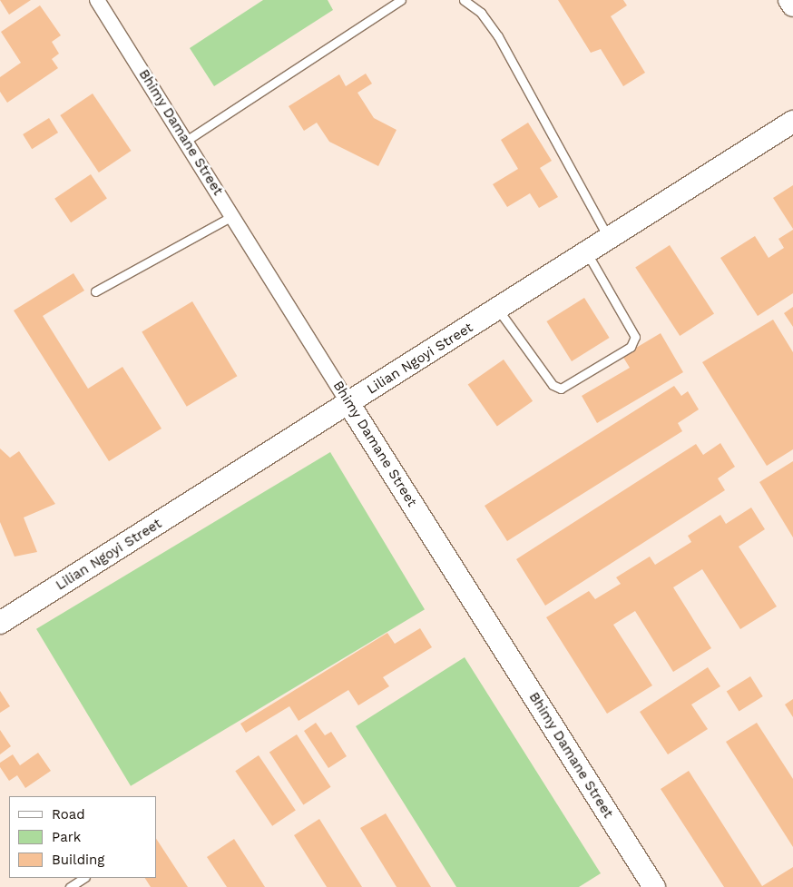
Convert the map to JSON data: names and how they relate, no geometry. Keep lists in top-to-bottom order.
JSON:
{
  "streets": {
    "main road": ["Bhimy Damane Street", "Lilian Ngoyi Street"]
  },
  "crossings": [
    ["Bhimy Damane Street", "Lilian Ngoyi Street"]
  ],
  "legend": ["Road", "Park", "Building"]
}
